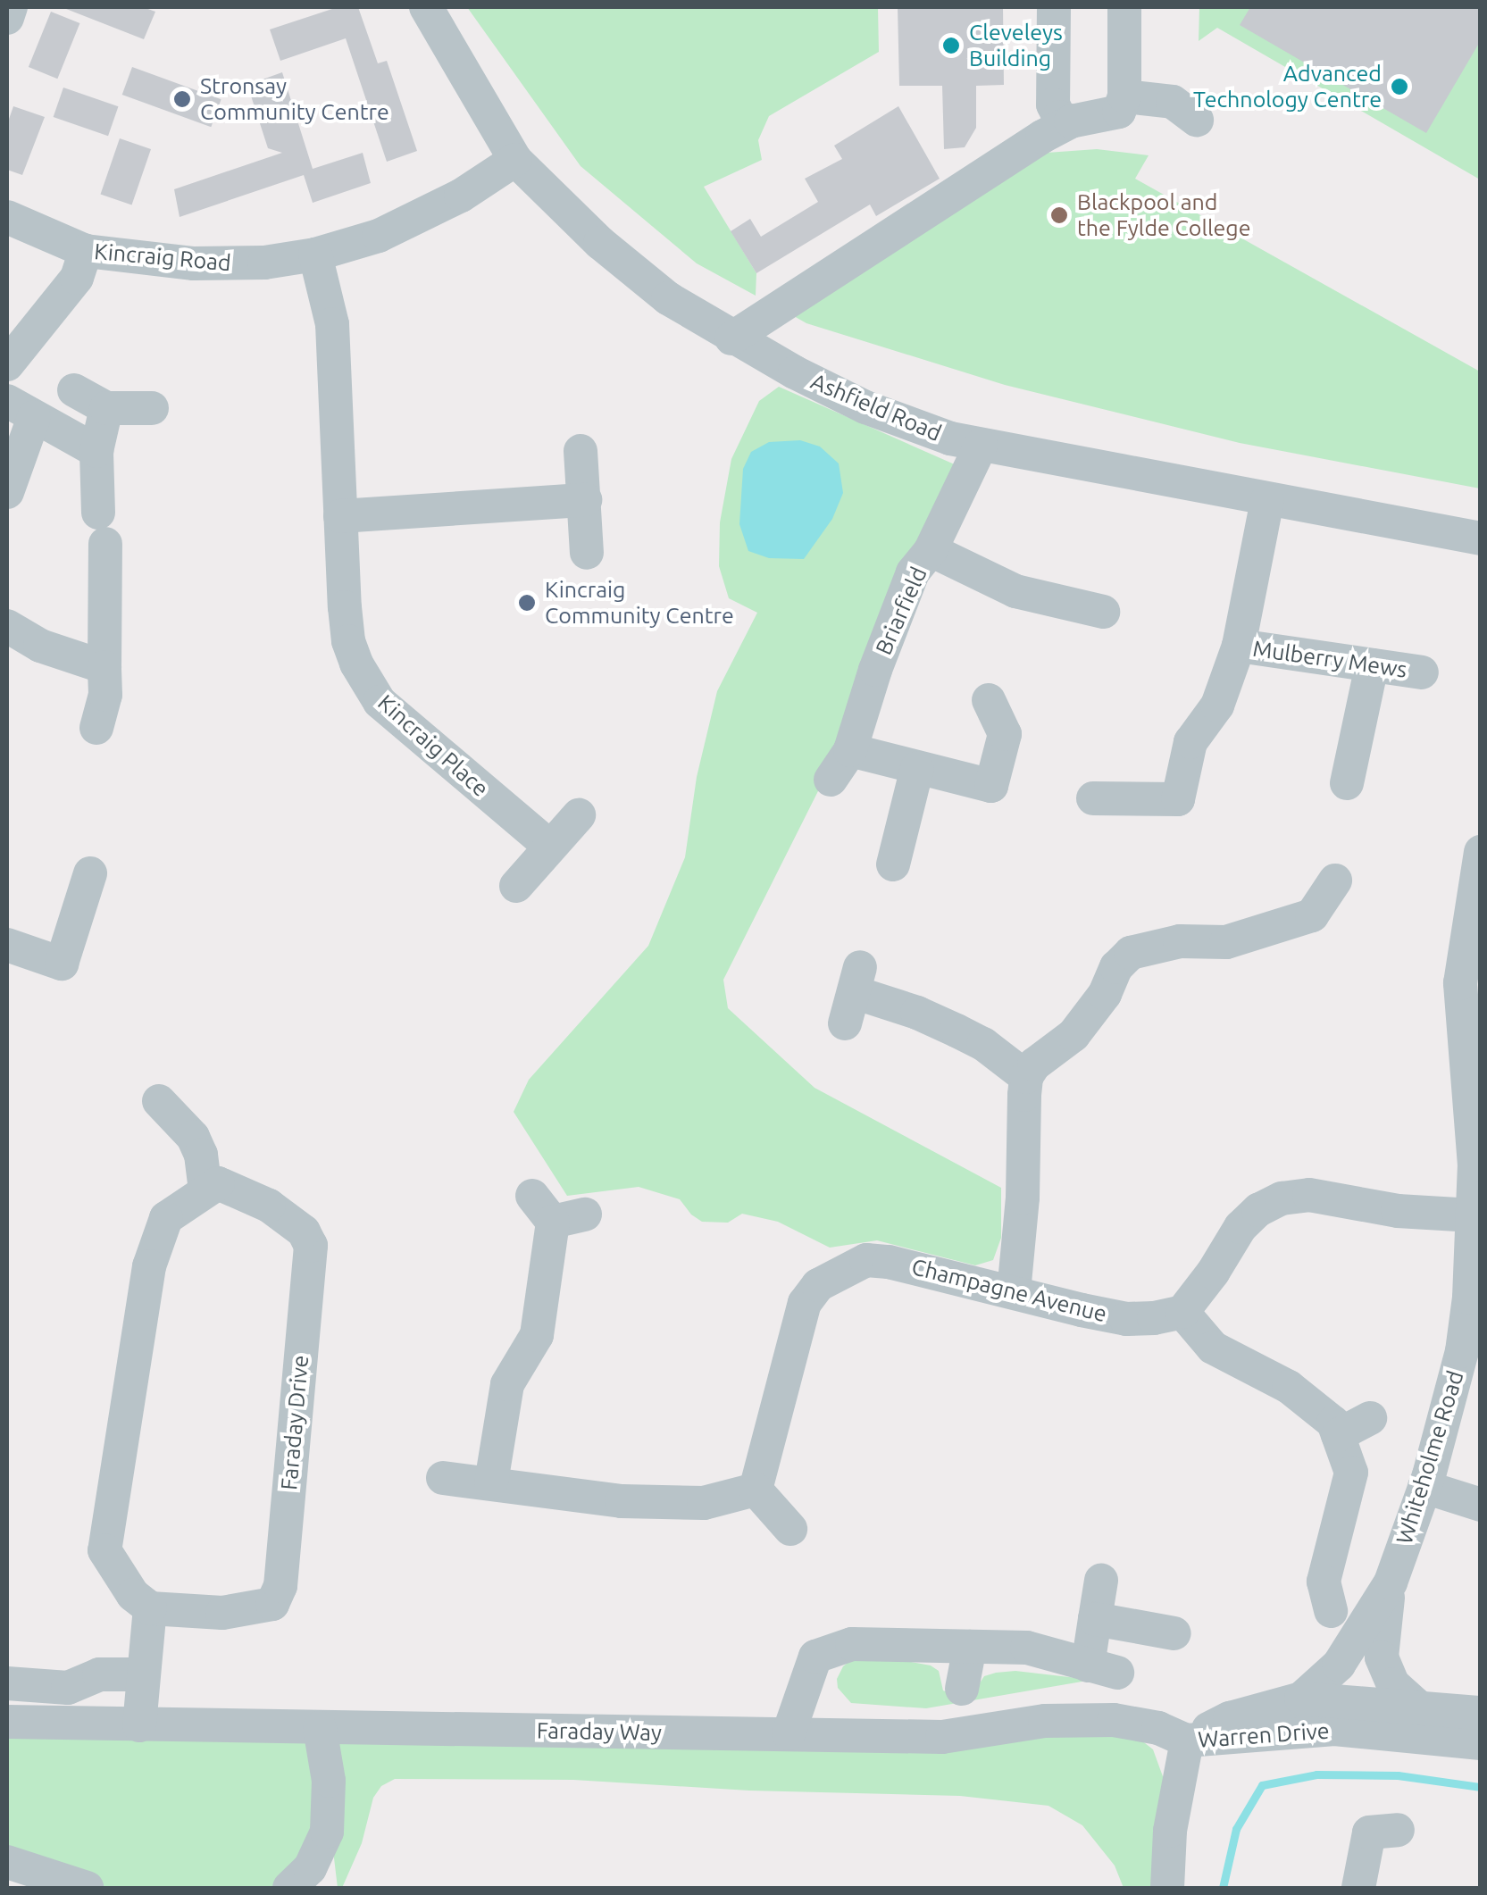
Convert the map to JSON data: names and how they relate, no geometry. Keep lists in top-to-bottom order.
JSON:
{
  "streets": {
    "street": [
      "Kincraig Road",
      "Ashfield Road",
      "Briarfield",
      "Mulberry Mews",
      "Kincraig Place",
      "Champagne Avenue",
      "Faraday Drive",
      "Whiteholme Road",
      "Faraday Way",
      "Warren Drive"
    ]
  },
  "crossings": [
    ["Kincraig Road", "Ashfield Road"],
    ["Kincraig Road", "Kincraig Place"],
    ["Ashfield Road", "Briarfield"],
    ["Whiteholme Road", "Warren Drive"],
    ["Faraday Way", "Warren Drive"]
  ],
  "places": [
    "Cleveleys Building",
    "Advanced Technology Centre",
    "Stronsay Community Centre",
    "Blackpool and the Fylde College",
    "Kincraig Community Centre"
  ]
}
